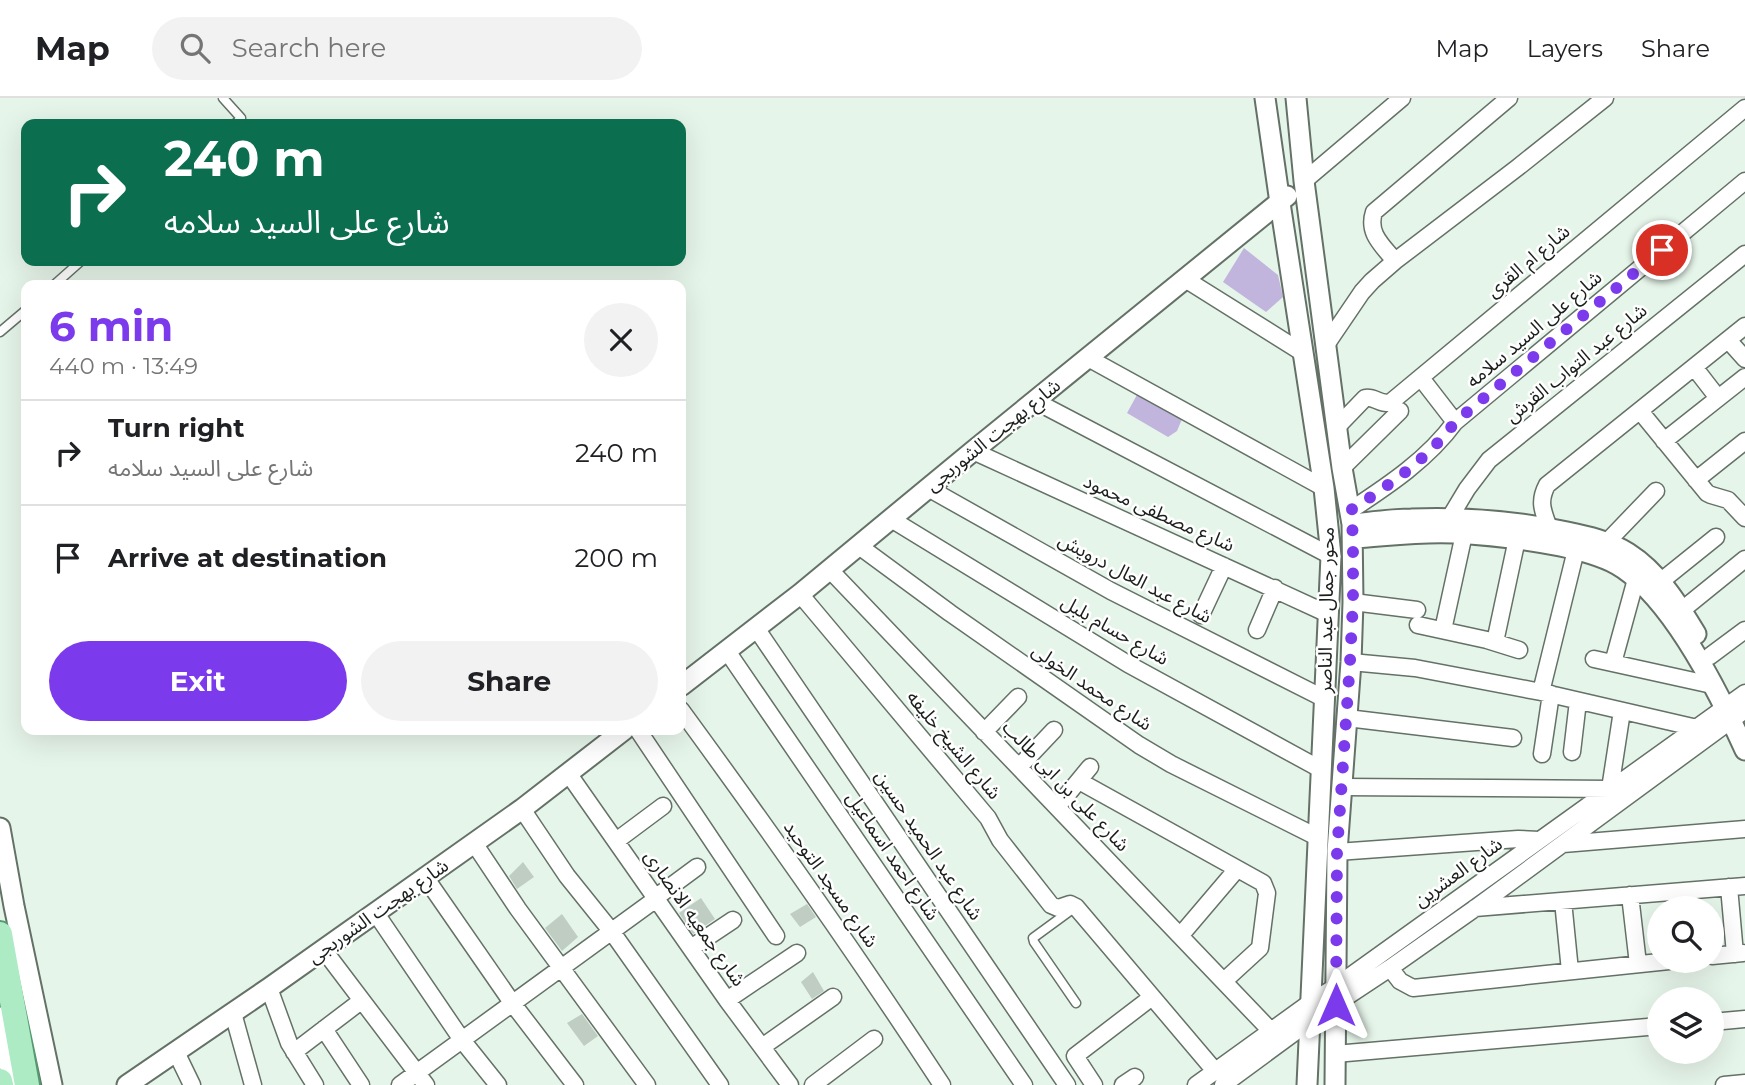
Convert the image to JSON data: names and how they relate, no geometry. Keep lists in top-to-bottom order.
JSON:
{
  "streets": {
    "street": [
      "شارع ام القرى",
      "شارع على السيد سلامه",
      "شارع عبد التواب القرش",
      "شارع بهجت الشوربجى",
      "شارع مصطفى محمود",
      "شارع عبد العال درويش",
      "محور جمال عبد الناصر",
      "شارع حسام بلبل",
      "شارع محمد الخولى",
      "شارع الشيخ خليفه",
      "شارع على بن ابى طالب",
      "شارع عبد الحميد حسين",
      "شارع احمد اسماعيل",
      "شارع العشرين",
      "شارع مسجد التوحيد",
      "شارع جمعيه الانصارى"
    ]
  },
  "crossings": [
    ["شارع ام القرى", "محور جمال عبد الناصر"],
    ["شارع على السيد سلامه", "محور جمال عبد الناصر"],
    ["شارع بهجت الشوربجى", "شارع مصطفى محمود"],
    ["شارع بهجت الشوربجى", "شارع عبد العال درويش"],
    ["شارع بهجت الشوربجى", "محور جمال عبد الناصر"],
    ["شارع بهجت الشوربجى", "شارع حسام بلبل"],
    ["شارع بهجت الشوربجى", "شارع محمد الخولى"],
    ["شارع بهجت الشوربجى", "شارع الشيخ خليفه"],
    ["شارع بهجت الشوربجى", "شارع على بن ابى طالب"],
    ["شارع بهجت الشوربجى", "شارع عبد الحميد حسين"],
    ["شارع بهجت الشوربجى", "شارع احمد اسماعيل"],
    ["شارع بهجت الشوربجى", "شارع جمعيه الانصارى"],
    ["شارع مصطفى محمود", "محور جمال عبد الناصر"],
    ["شارع عبد العال درويش", "محور جمال عبد الناصر"],
    ["محور جمال عبد الناصر", "شارع حسام بلبل"],
    ["محور جمال عبد الناصر", "شارع محمد الخولى"],
    ["محور جمال عبد الناصر", "شارع العشرين"],
    ["شارع على بن ابى طالب", "شارع العشرين"]
  ],
  "page": {
    "header": "Map",
    "search": "Search here",
    "nav": ["Map", "Layers", "Share"],
    "turn": ["240 m", "شارع على السيد سلامه"],
    "heading": ["6 min", "440 m · 13:49"],
    "list": [
      {
        "name": "Turn right",
        "note": "شارع على السيد سلامه",
        "value": "240 m"
      },
      {
        "name": "Arrive at destination",
        "value": "200 m"
      }
    ],
    "buttons": ["Exit", "Share"]
  }
}
